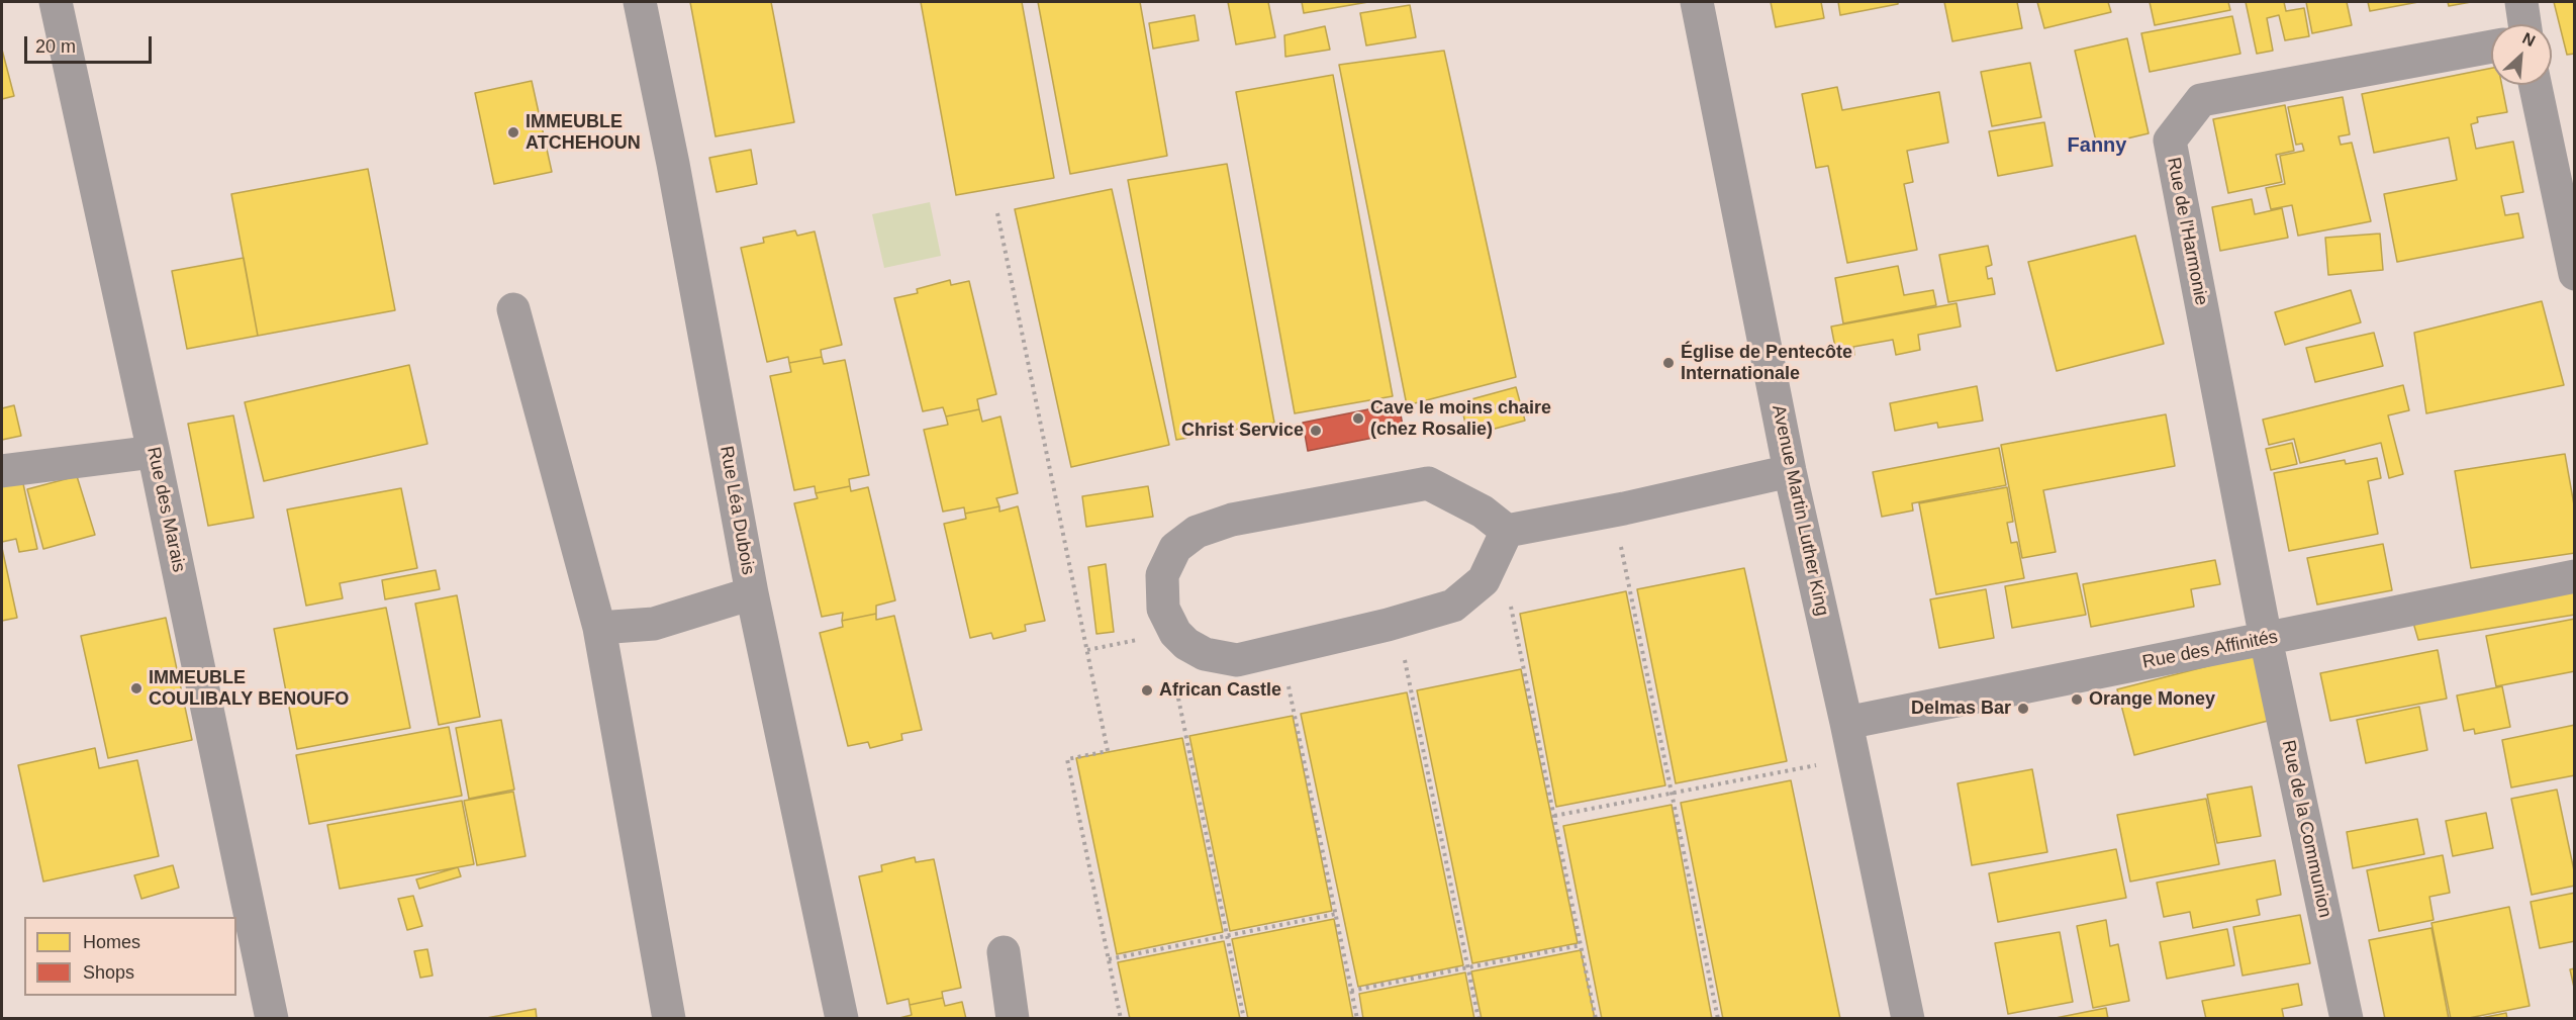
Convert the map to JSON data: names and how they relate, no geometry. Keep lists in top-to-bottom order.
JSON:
{
  "streets": {
    "street": [
      "Rue de l'Harmonie",
      "Rue des Marais",
      "Rue Léa Dubois",
      "Avenue Martin Luther King",
      "Rue des Affinités",
      "Rue de la Communion"
    ]
  },
  "crossings": [
    ["Rue de l'Harmonie", "Rue des Affinités"],
    ["Rue de l'Harmonie", "Rue de la Communion"],
    ["Avenue Martin Luther King", "Rue des Affinités"],
    ["Rue des Affinités", "Rue de la Communion"]
  ],
  "districts": ["Fanny"],
  "places": [
    "IMMEUBLE ATCHEHOUN",
    "Église de Pentecôte Internationale",
    "Cave le moins chaire (chez Rosalie)",
    "Christ Service",
    "IMMEUBLE COULIBALY BENOUFO",
    "African Castle",
    "Orange Money",
    "Delmas Bar"
  ],
  "legend": ["Homes", "Shops"],
  "scale_bar": "20 m",
  "north": "top right"
}
